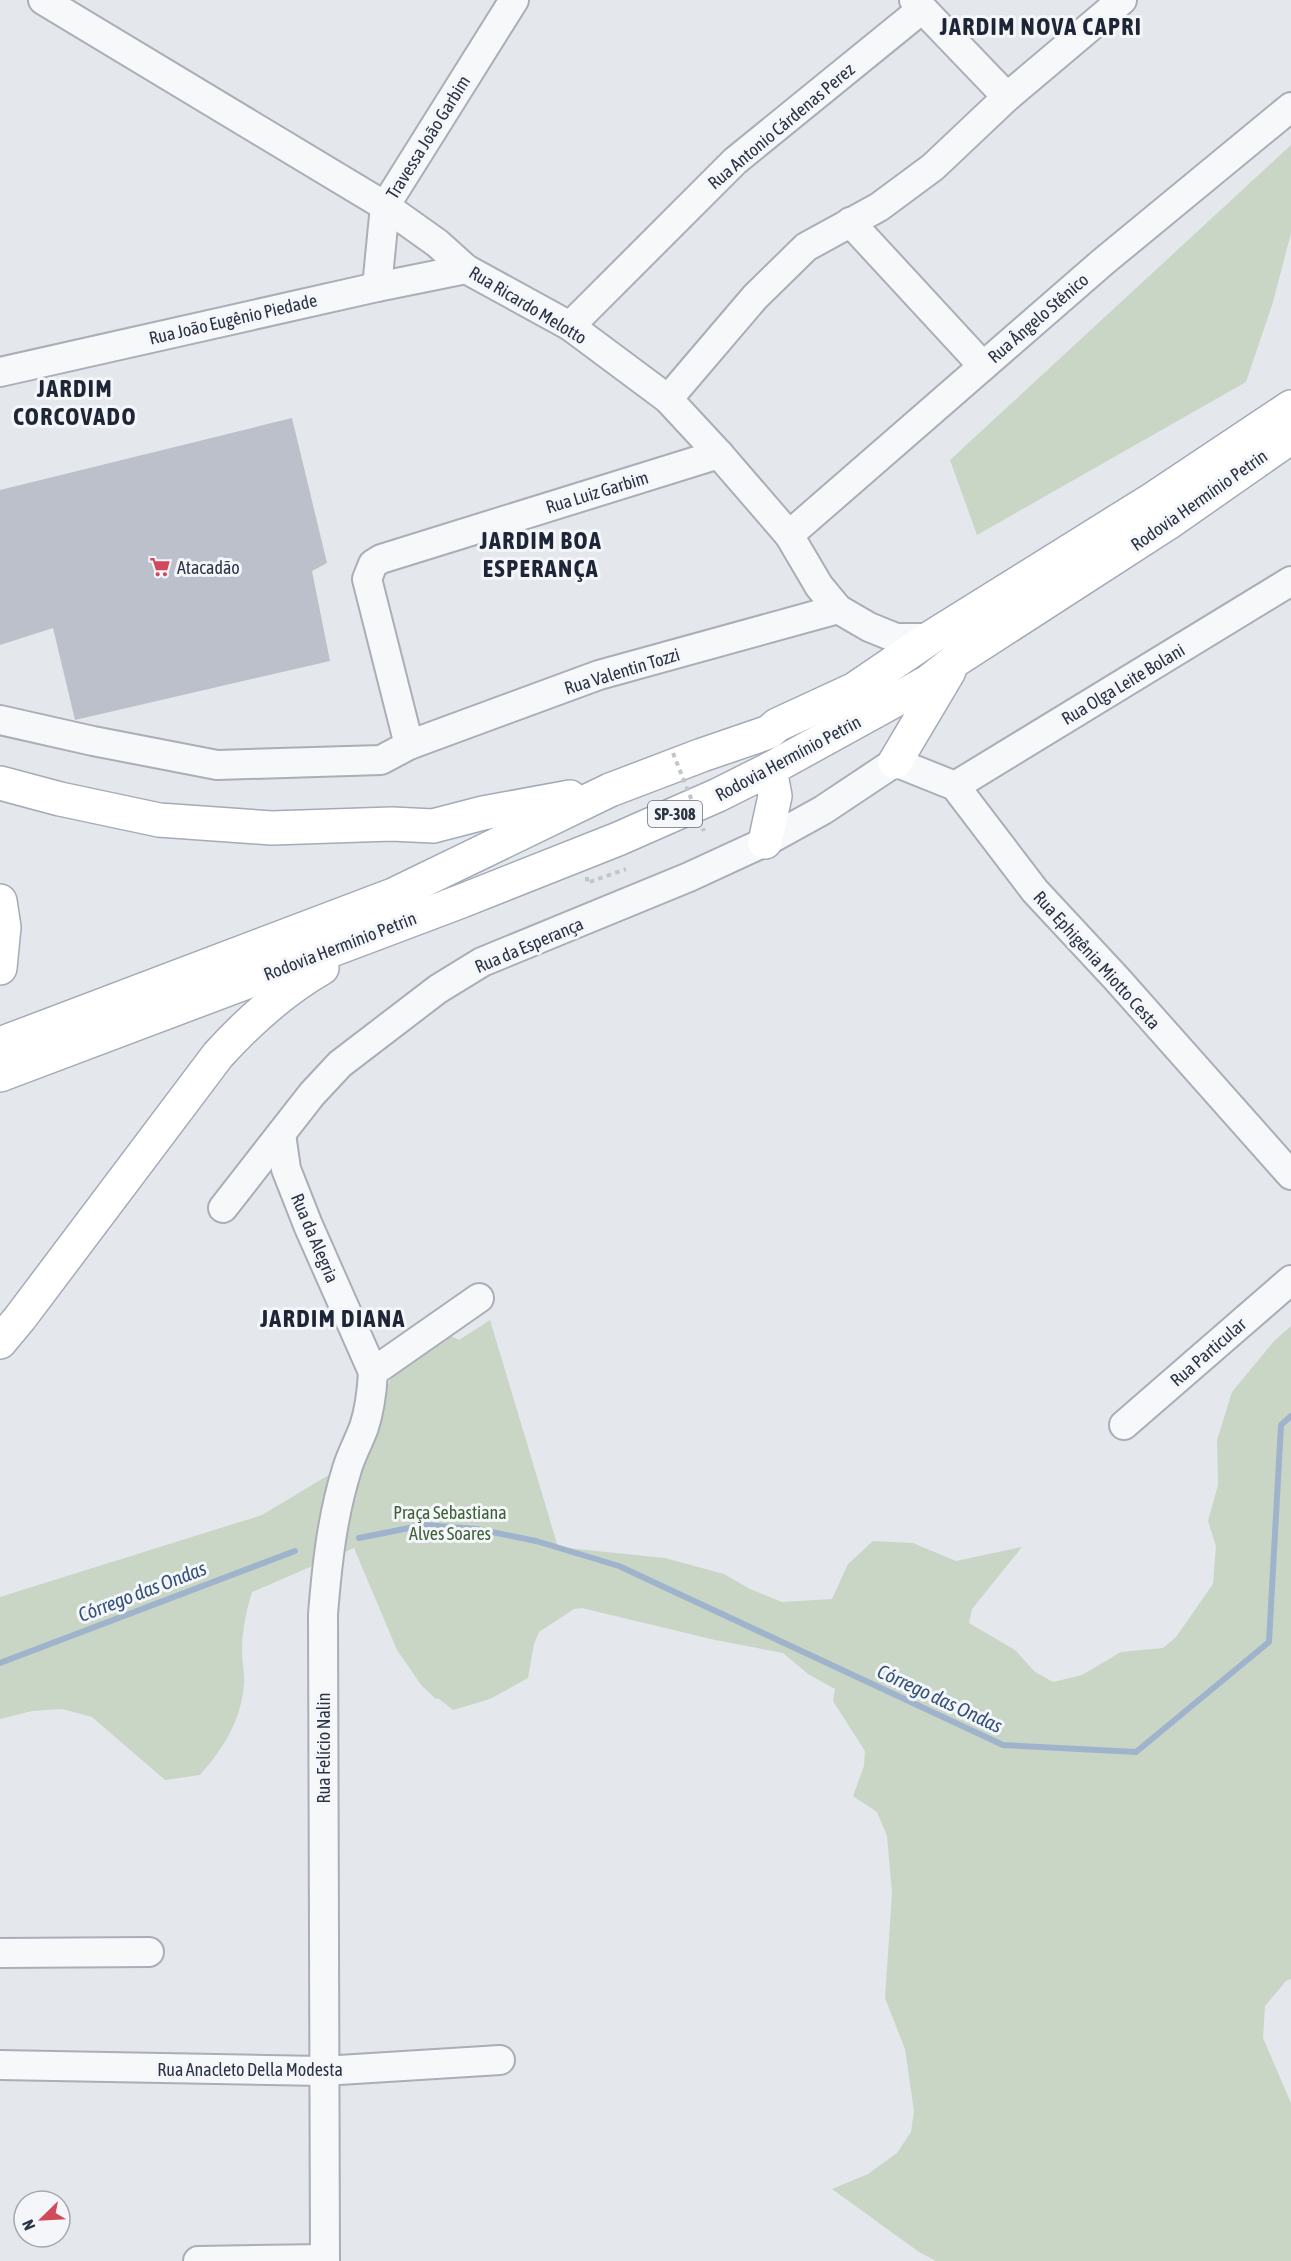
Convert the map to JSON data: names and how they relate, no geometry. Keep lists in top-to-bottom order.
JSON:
{
  "streets": {
    "main road": ["Rodovia Hermínio Petrin", "SP-308"],
    "street": [
      "Rua Antonio Cárdenas Perez",
      "Travessa João Garbim",
      "Rua Ricardo Melotto",
      "Rua Ângelo Stênico",
      "Rua João Eugênio Piedade",
      "Rua Luiz Garbim",
      "Rua Valentin Tozzi",
      "Rua Olga Leite Bolani",
      "Rua da Esperança",
      "Rua Ephigênia Miotto Cesta",
      "Rua da Alegria",
      "Rua Particular",
      "Rua Felício Nalin",
      "Rua Anacleto Della Modesta"
    ]
  },
  "crossings": [
    ["Rua Antonio Cárdenas Perez", "Rua Ricardo Melotto"],
    ["Travessa João Garbim", "Rua Ricardo Melotto"],
    ["Travessa João Garbim", "Rua João Eugênio Piedade"],
    ["Rua Ricardo Melotto", "Rua Ângelo Stênico"],
    ["Rua Ricardo Melotto", "Rua João Eugênio Piedade"],
    ["Rua Ricardo Melotto", "Rua Luiz Garbim"],
    ["Rua Ricardo Melotto", "Rodovia Hermínio Petrin"],
    ["Rua Ricardo Melotto", "Rua Valentin Tozzi"],
    ["Rua Luiz Garbim", "Rua Valentin Tozzi"],
    ["Rua Olga Leite Bolani", "Rua Ephigênia Miotto Cesta"],
    ["Rua da Esperança", "Rua da Alegria"],
    ["Rua da Alegria", "Rua Felício Nalin"],
    ["Rua Felício Nalin", "Rua Anacleto Della Modesta"]
  ],
  "districts": [
    "JARDIM NOVA CAPRI",
    "JARDIM CORCOVADO",
    "JARDIM BOA ESPERANÇA",
    "JARDIM DIANA"
  ],
  "water": ["Córrego das Ondas"],
  "parks": ["Praça Sebastiana Alves Soares"],
  "places": {
    "supermarket": ["Atacadão"]
  },
  "north": "bottom left"
}
